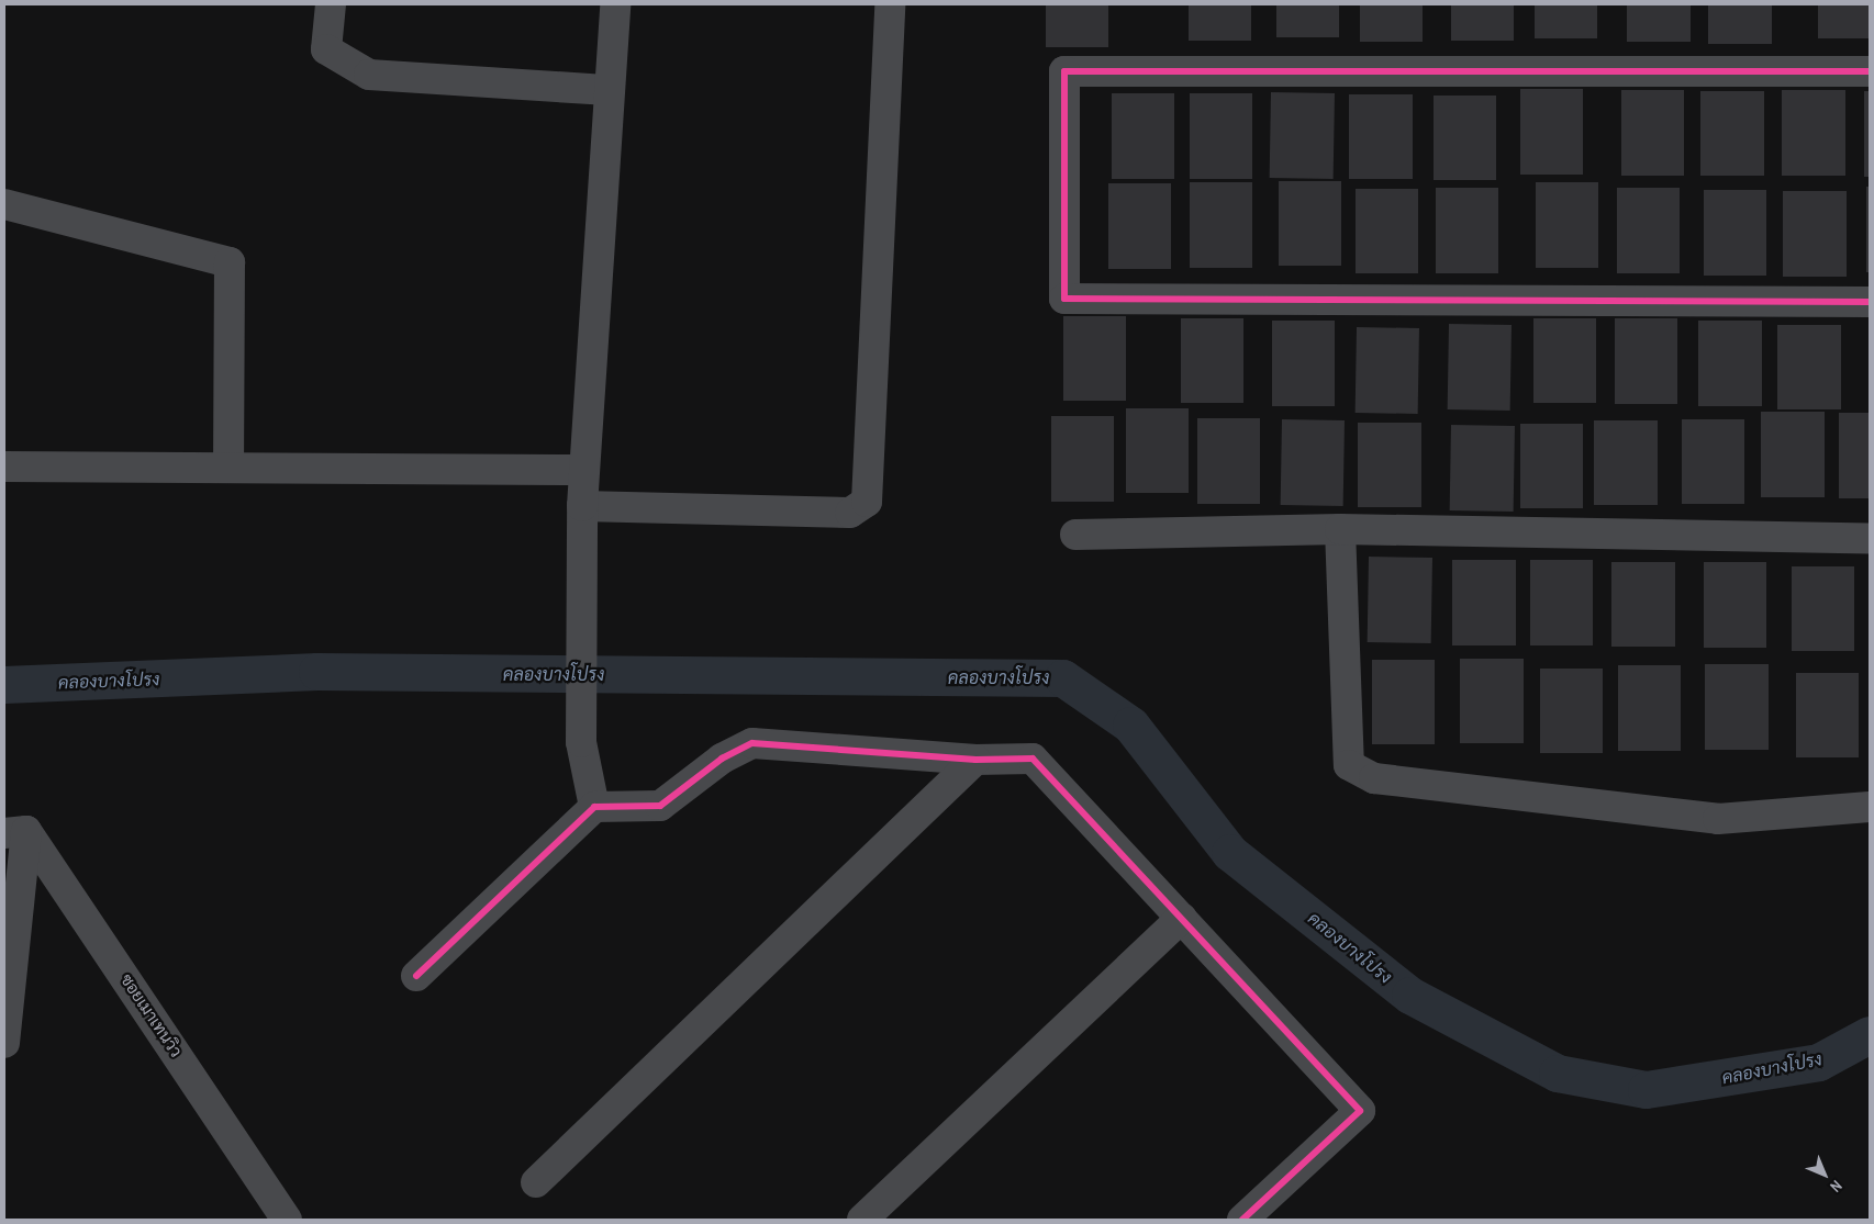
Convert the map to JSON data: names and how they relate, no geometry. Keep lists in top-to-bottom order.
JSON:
{
  "streets": {
    "street": ["ซอยเมาเทนวิว"]
  },
  "water": ["คลองบางโปรง"],
  "north": "bottom right"
}
